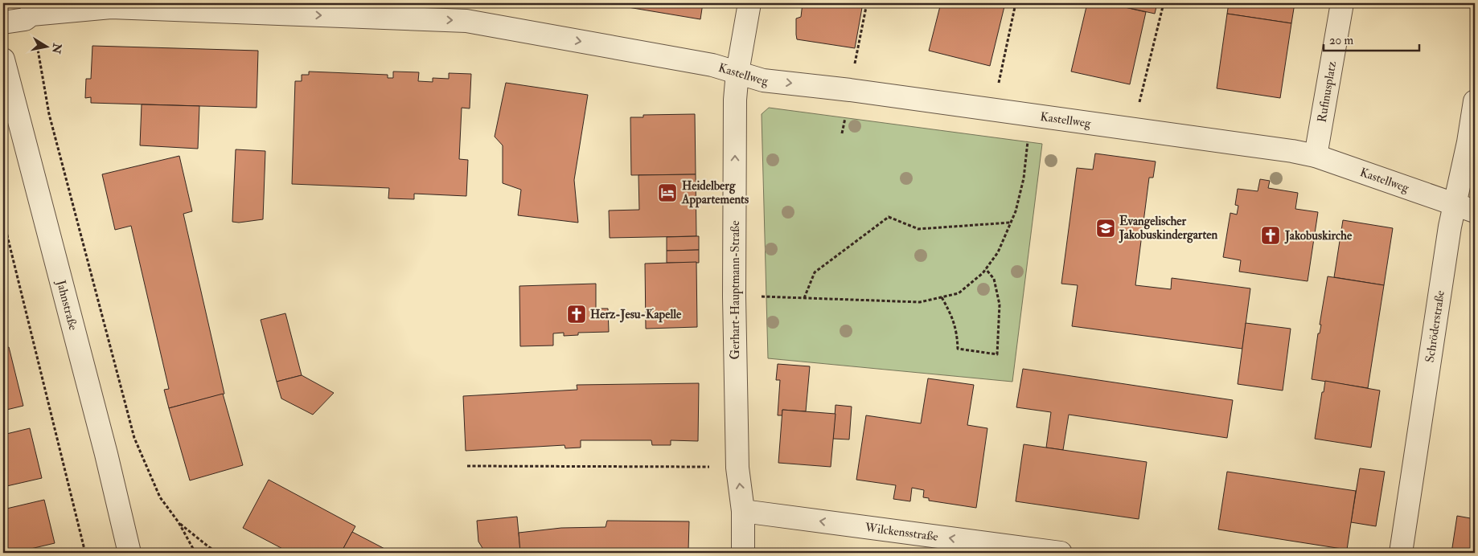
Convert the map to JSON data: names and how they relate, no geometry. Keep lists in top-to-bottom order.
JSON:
{
  "streets": {
    "street": [
      "Kastellweg",
      "Rufinusplatz",
      "Gerhart-Hauptmann-Straße",
      "Jahnstraße",
      "Schröderstraße",
      "Wilckensstraße"
    ]
  },
  "crossings": [
    ["Kastellweg", "Rufinusplatz"],
    ["Kastellweg", "Gerhart-Hauptmann-Straße"],
    ["Kastellweg", "Schröderstraße"],
    ["Gerhart-Hauptmann-Straße", "Wilckensstraße"]
  ],
  "one_way": ["Kastellweg", "Gerhart-Hauptmann-Straße", "Wilckensstraße"],
  "places": {
    "hotel": ["Heidelberg Appartements"],
    "school or university": ["Evangelischer Jakobuskindergarten"],
    "church": ["Jakobuskirche", "Herz-Jesu-Kapelle"]
  },
  "scale_bar": "20 m",
  "north": "right"
}
